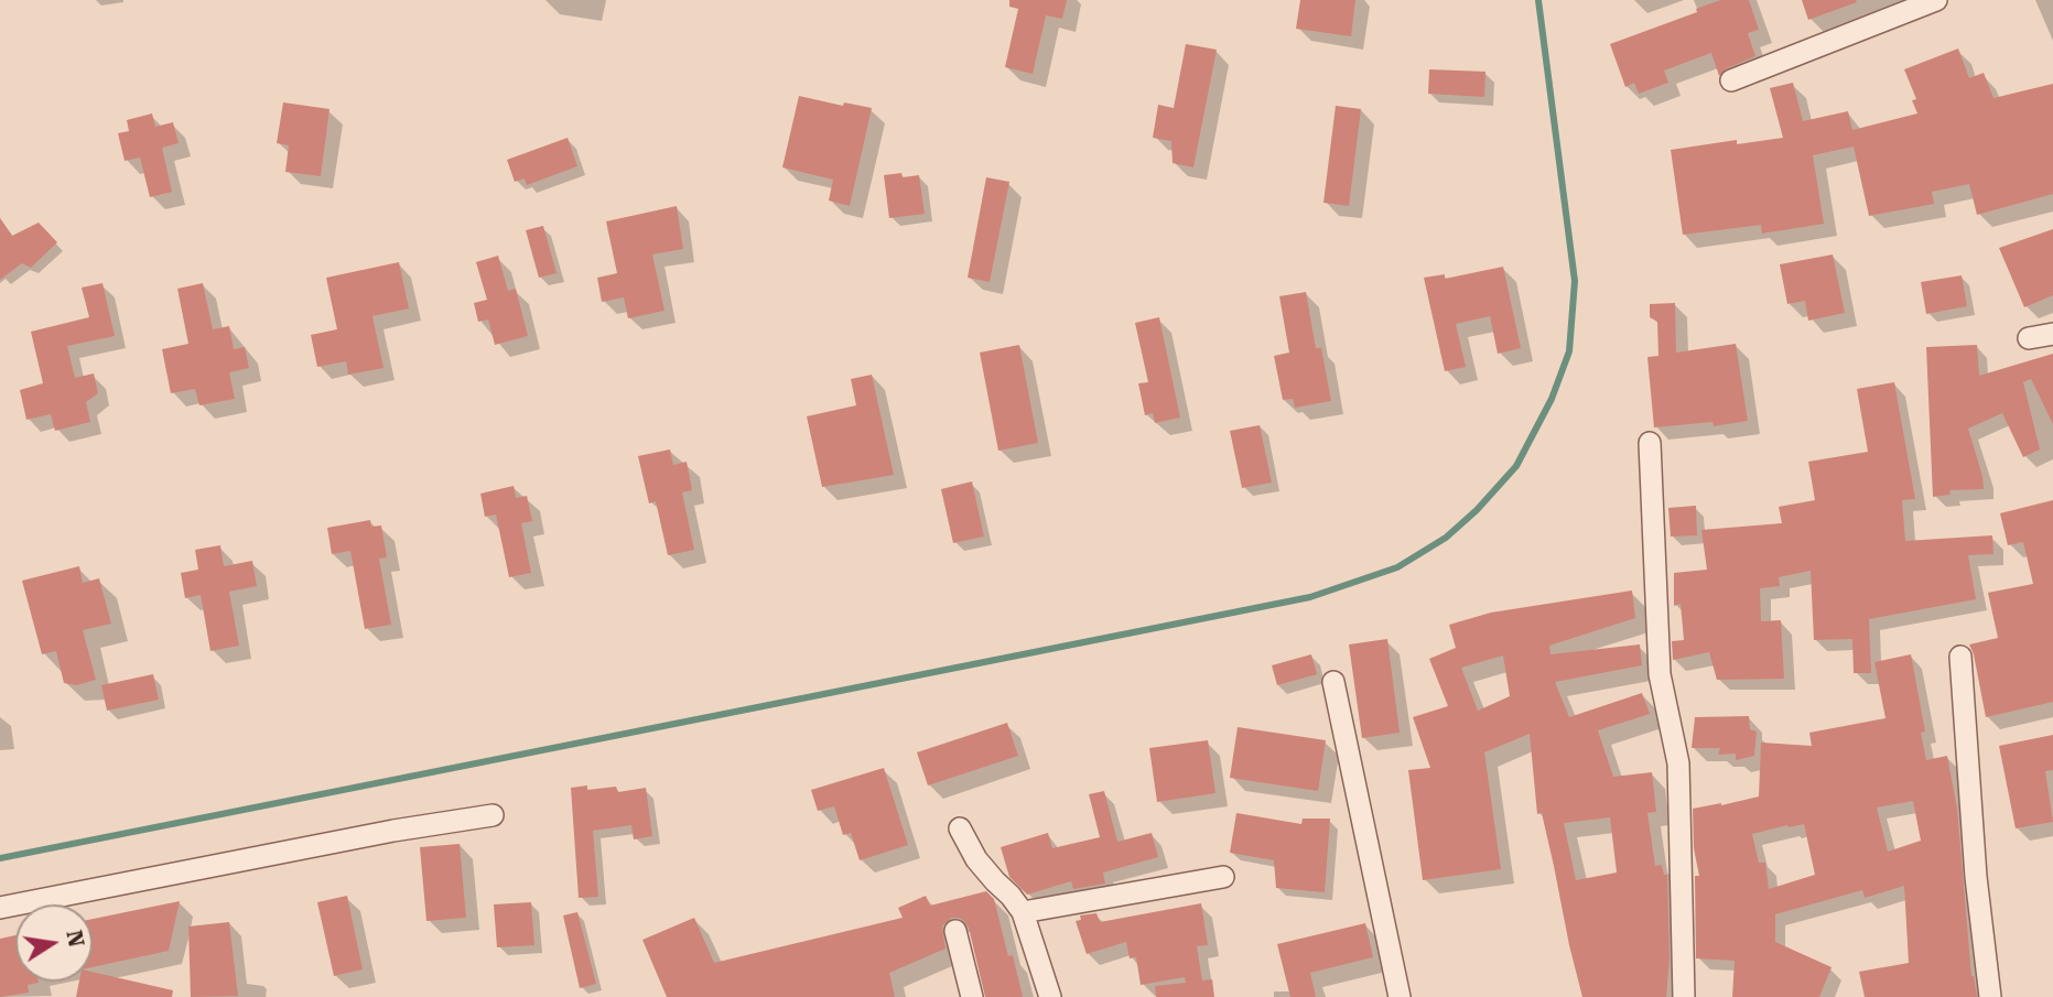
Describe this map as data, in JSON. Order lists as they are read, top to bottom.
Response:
{
  "north": "right"
}
